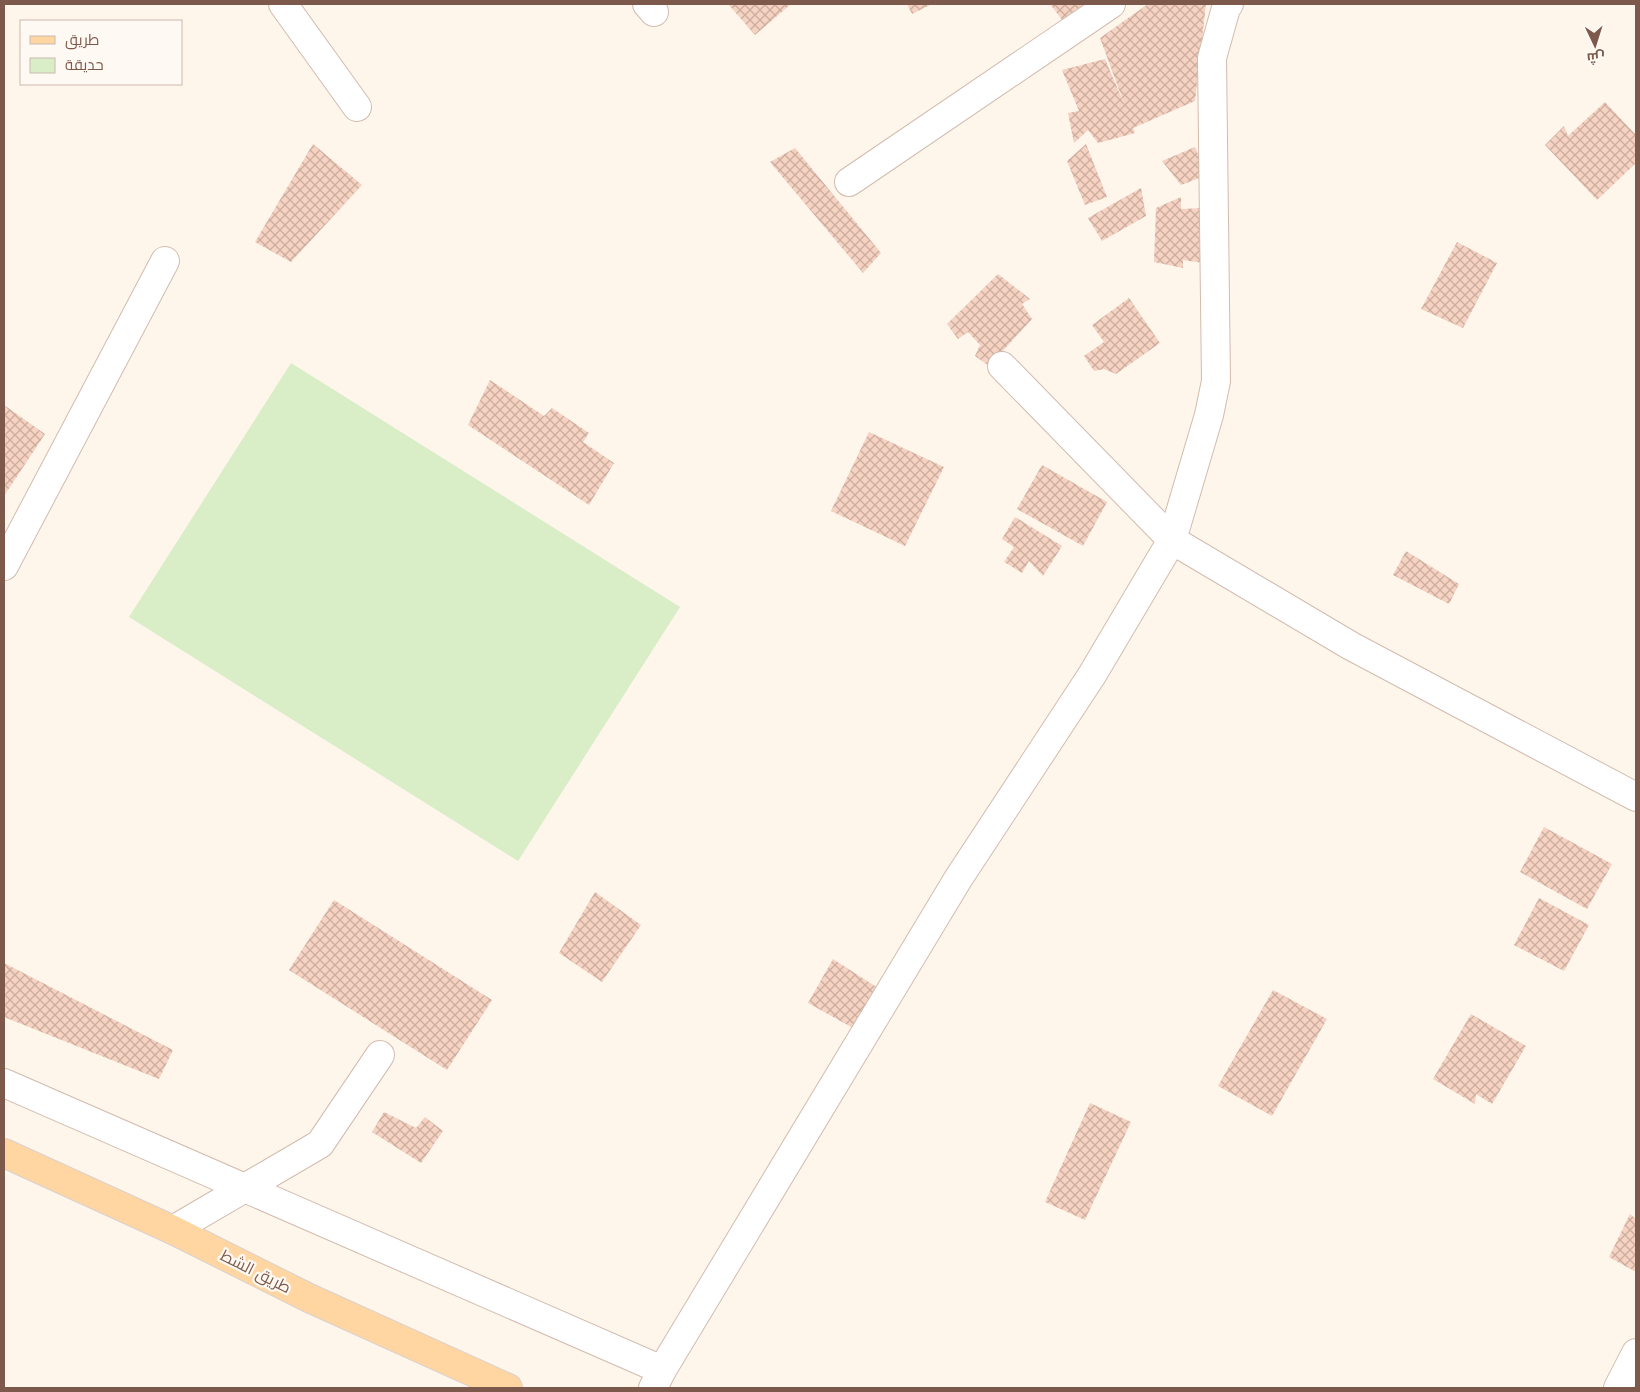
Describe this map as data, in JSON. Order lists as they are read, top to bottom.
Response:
{
  "streets": {
    "main road": ["طريق الشط"]
  },
  "legend": ["طريق", "حديقة"],
  "north": "bottom"
}
